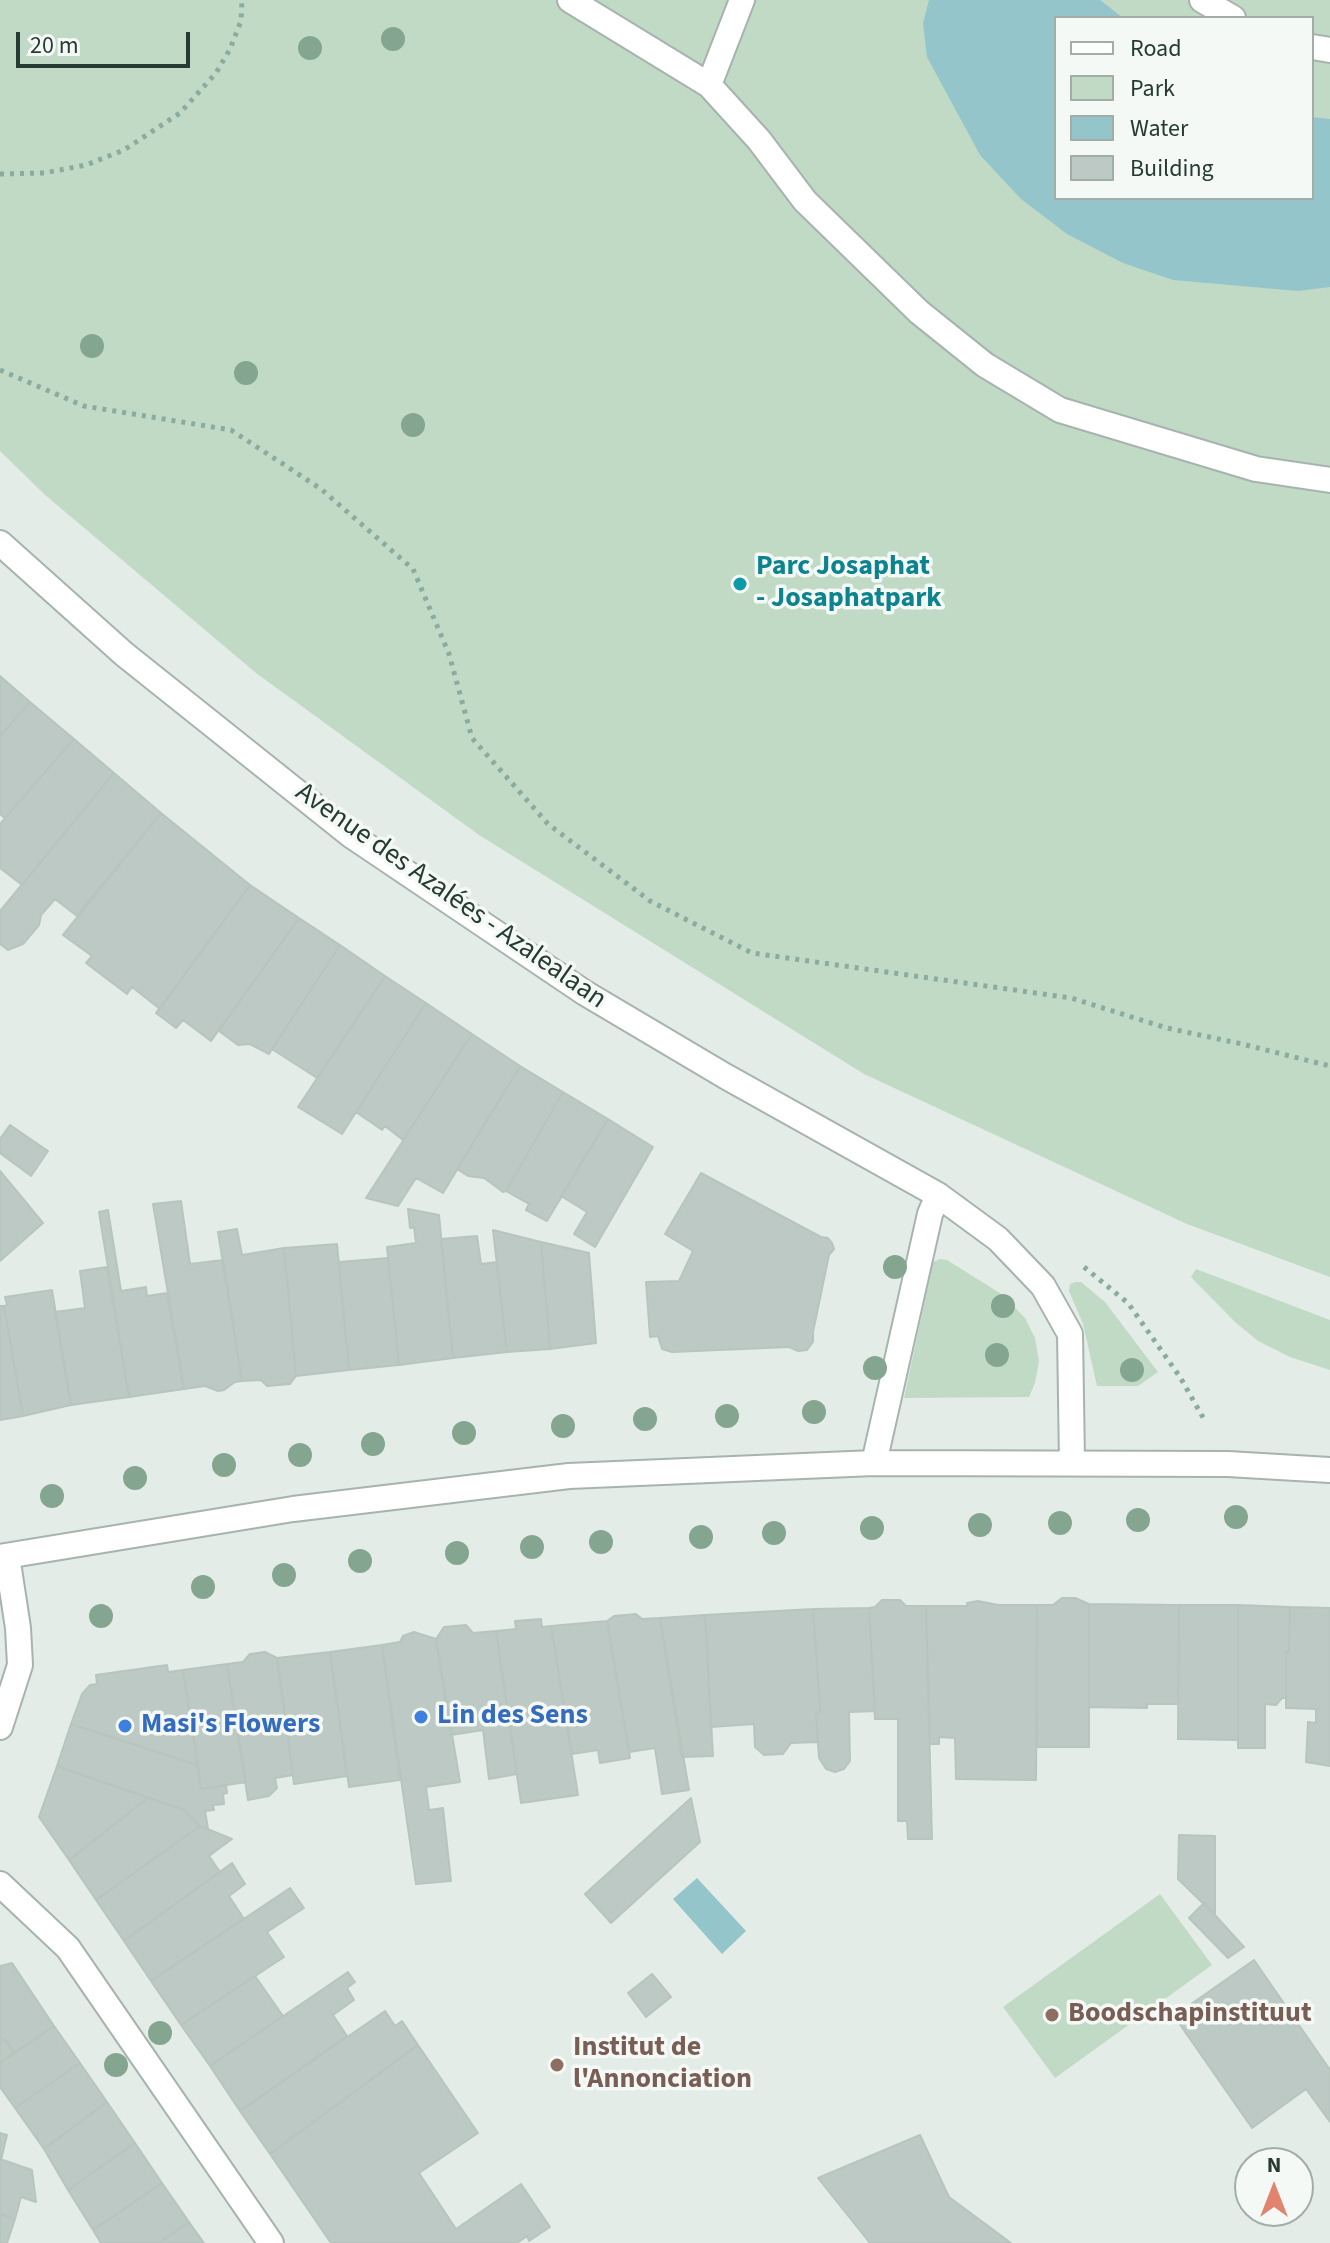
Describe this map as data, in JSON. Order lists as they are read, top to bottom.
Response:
{
  "streets": {
    "street": ["Avenue des Azalées - Azalealaan"]
  },
  "places": [
    "Parc Josaphat - Josaphatpark",
    "Lin des Sens",
    "Masi's Flowers",
    "Boodschapinstituut",
    "Institut de l'Annonciation"
  ],
  "legend": [
    "Road",
    "Park",
    "Water",
    "Building"
  ],
  "scale_bar": "20 m",
  "north": "top"
}
